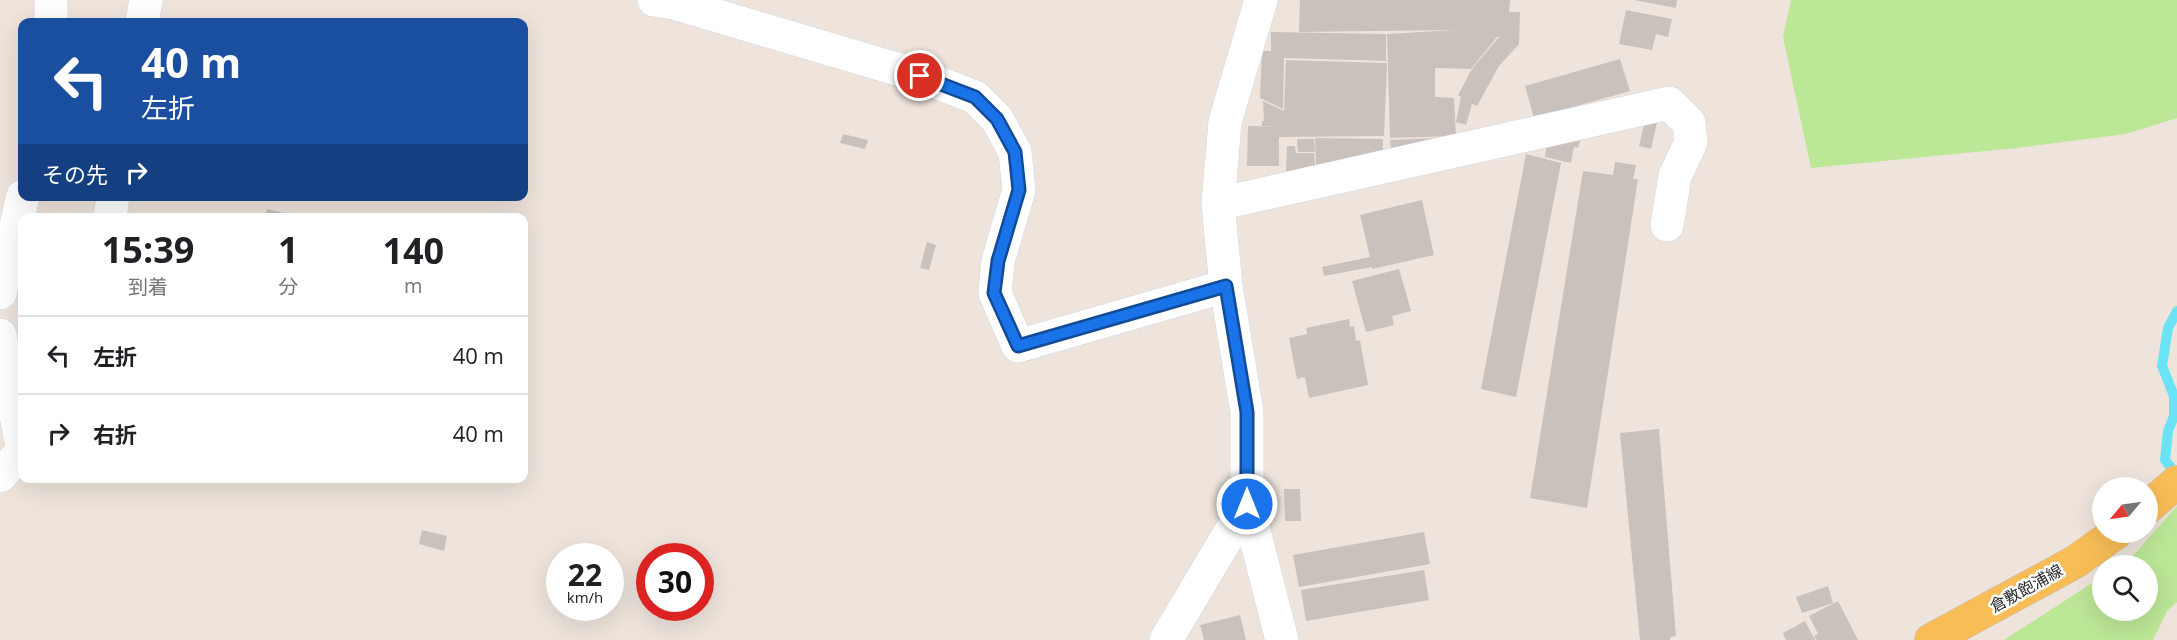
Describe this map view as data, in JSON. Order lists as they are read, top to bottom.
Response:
{
  "streets": {
    "main road": ["倉敷飽浦線"]
  },
  "north": "bottom left",
  "page": {
    "turn": ["40 m", "左折"],
    "then": "その先",
    "eta": [
      "15:39",
      "到着",
      "1",
      "分",
      "140",
      "m"
    ],
    "list": [
      {
        "name": "左折",
        "value": "40 m"
      },
      {
        "name": "右折",
        "value": "40 m"
      }
    ],
    "speed": "22 km/h",
    "limit": "30"
  }
}
